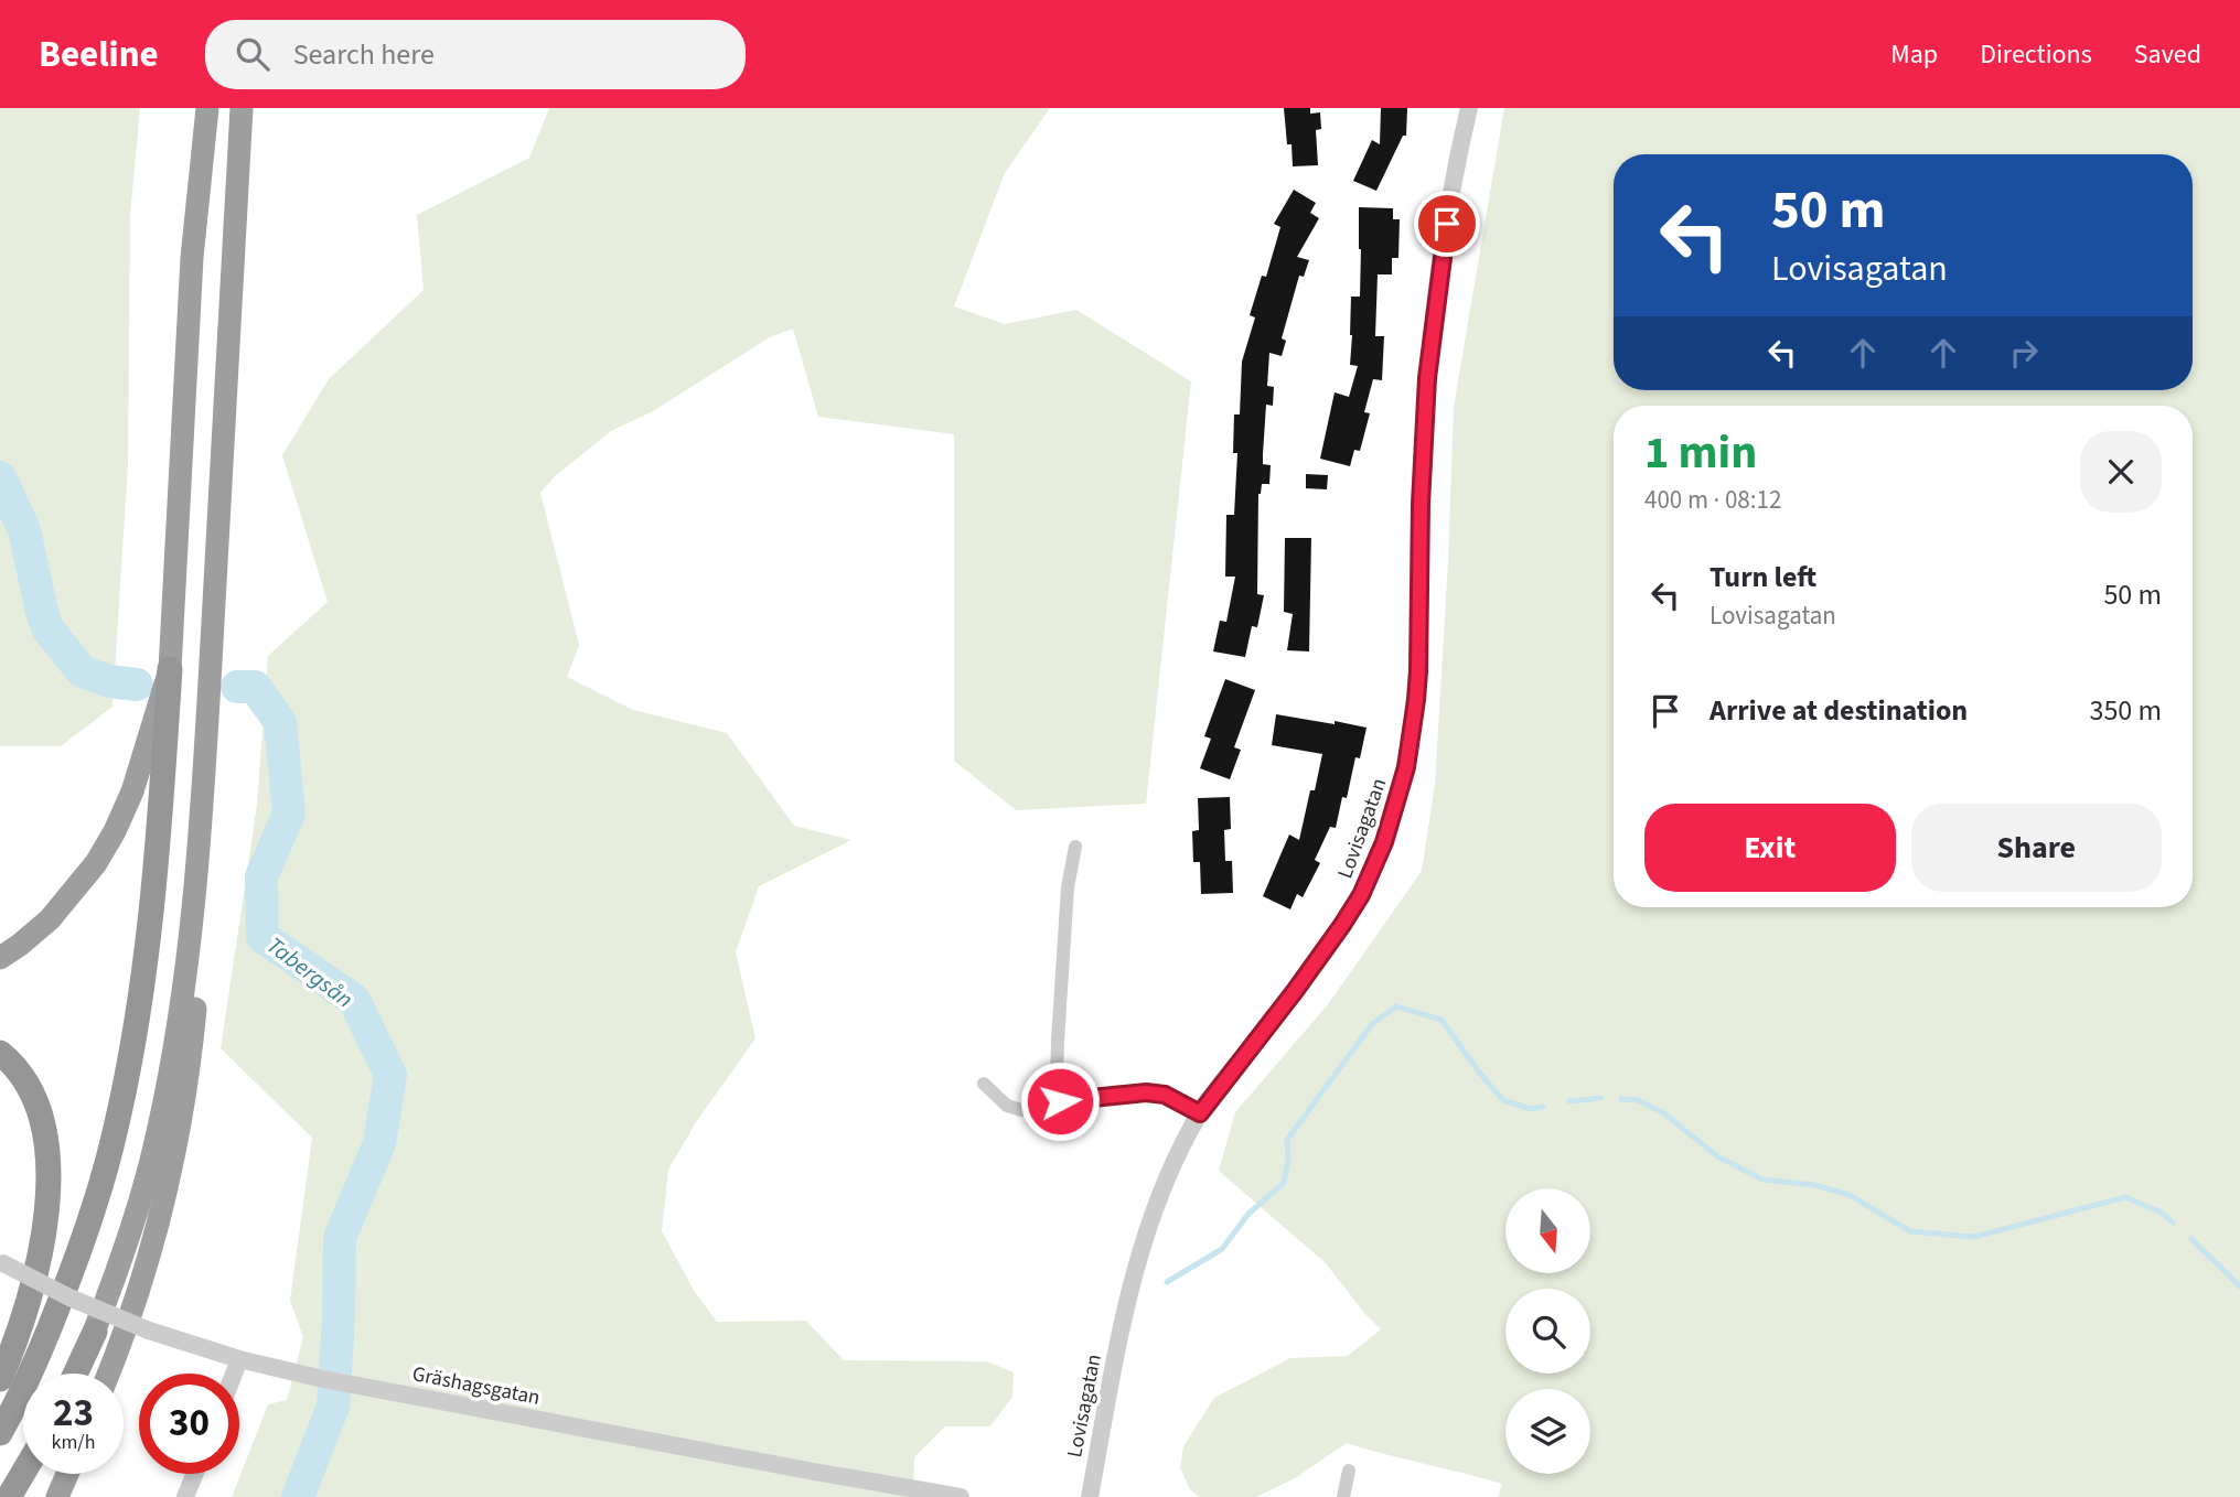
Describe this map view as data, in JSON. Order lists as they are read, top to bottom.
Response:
{
  "streets": {
    "street": ["Lovisagatan", "Gräshagsgatan"]
  },
  "water": ["Tabergsån"],
  "north": "bottom",
  "page": {
    "header": "Beeline",
    "search": "Search here",
    "nav": ["Map", "Directions", "Saved"],
    "turn": ["50 m", "Lovisagatan"],
    "heading": ["1 min", "400 m · 08:12"],
    "list": [
      {
        "name": "Turn left",
        "note": "Lovisagatan",
        "value": "50 m"
      },
      {
        "name": "Arrive at destination",
        "value": "350 m"
      }
    ],
    "buttons": ["Exit", "Share"],
    "speed": "23 km/h",
    "limit": "30"
  }
}
